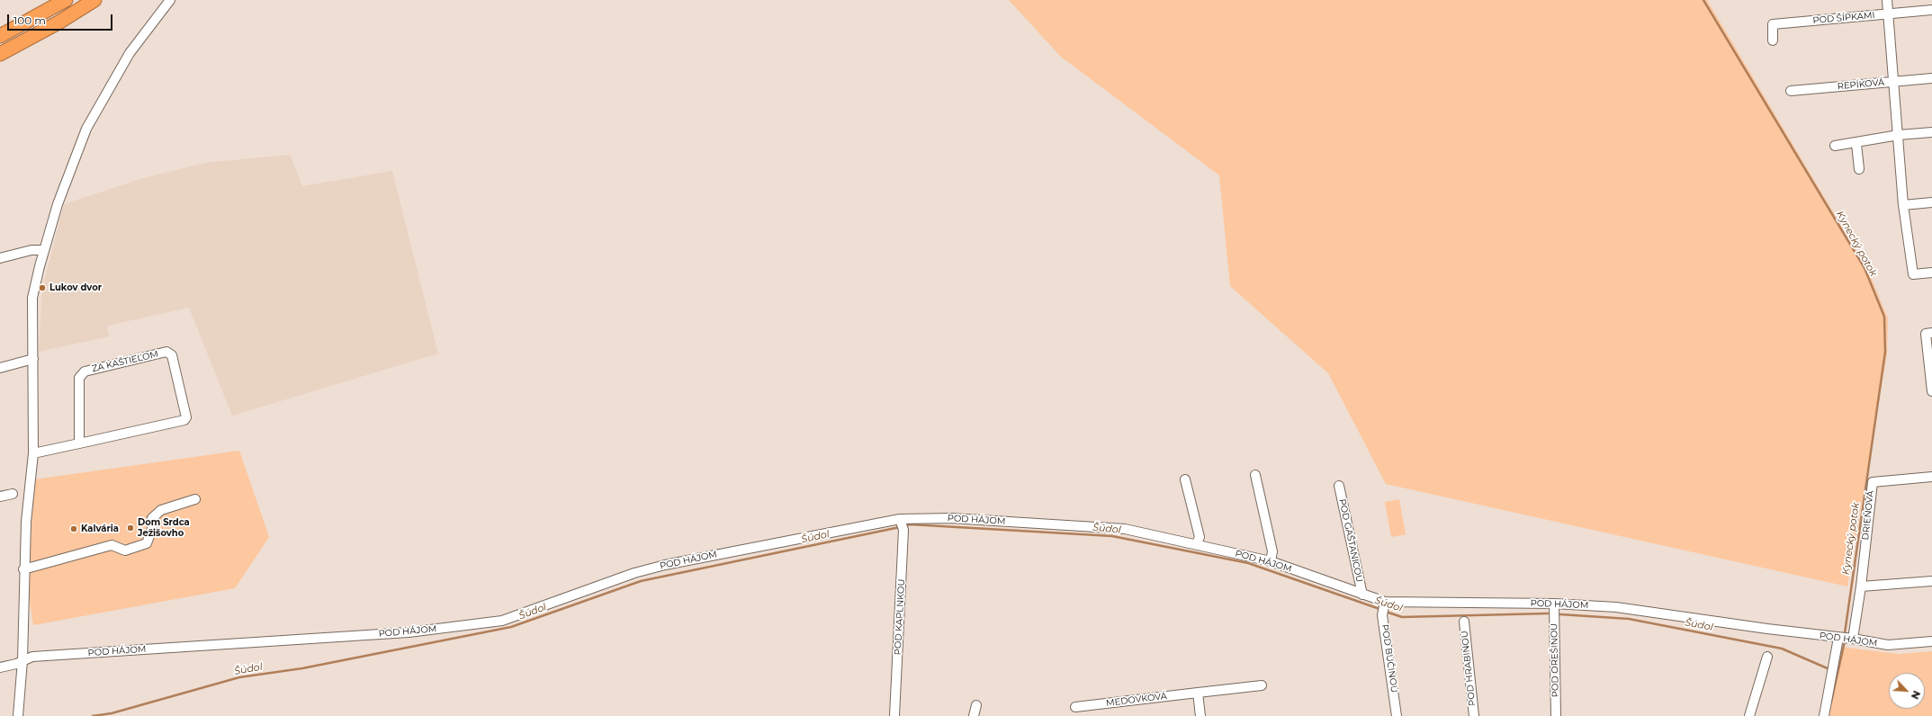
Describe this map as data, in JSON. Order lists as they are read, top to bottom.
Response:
{
  "streets": {
    "street": [
      "POD ŠÍPKAMI",
      "REPÍKOVÁ",
      "ZA KAŠTIEĽOM",
      "DRIEŇOVÁ",
      "POD HÁJOM",
      "POD GAŠTANICOU",
      "POD KAPLNKOU",
      "POD BUČINOU",
      "POD OREŠINOU",
      "POD HRABINOU",
      "MEDOVKOVÁ"
    ]
  },
  "crossings": [
    ["POD HÁJOM", "POD GAŠTANICOU"],
    ["POD HÁJOM", "POD KAPLNKOU"],
    ["POD HÁJOM", "POD BUČINOU"],
    ["POD HÁJOM", "POD OREŠINOU"]
  ],
  "water": ["Kynecký potok", "Šúdol"],
  "places": ["Lukov dvor", "Dom Srdca Ježišovho", "Kalvária"],
  "scale_bar": "100 m",
  "north": "bottom right"
}
